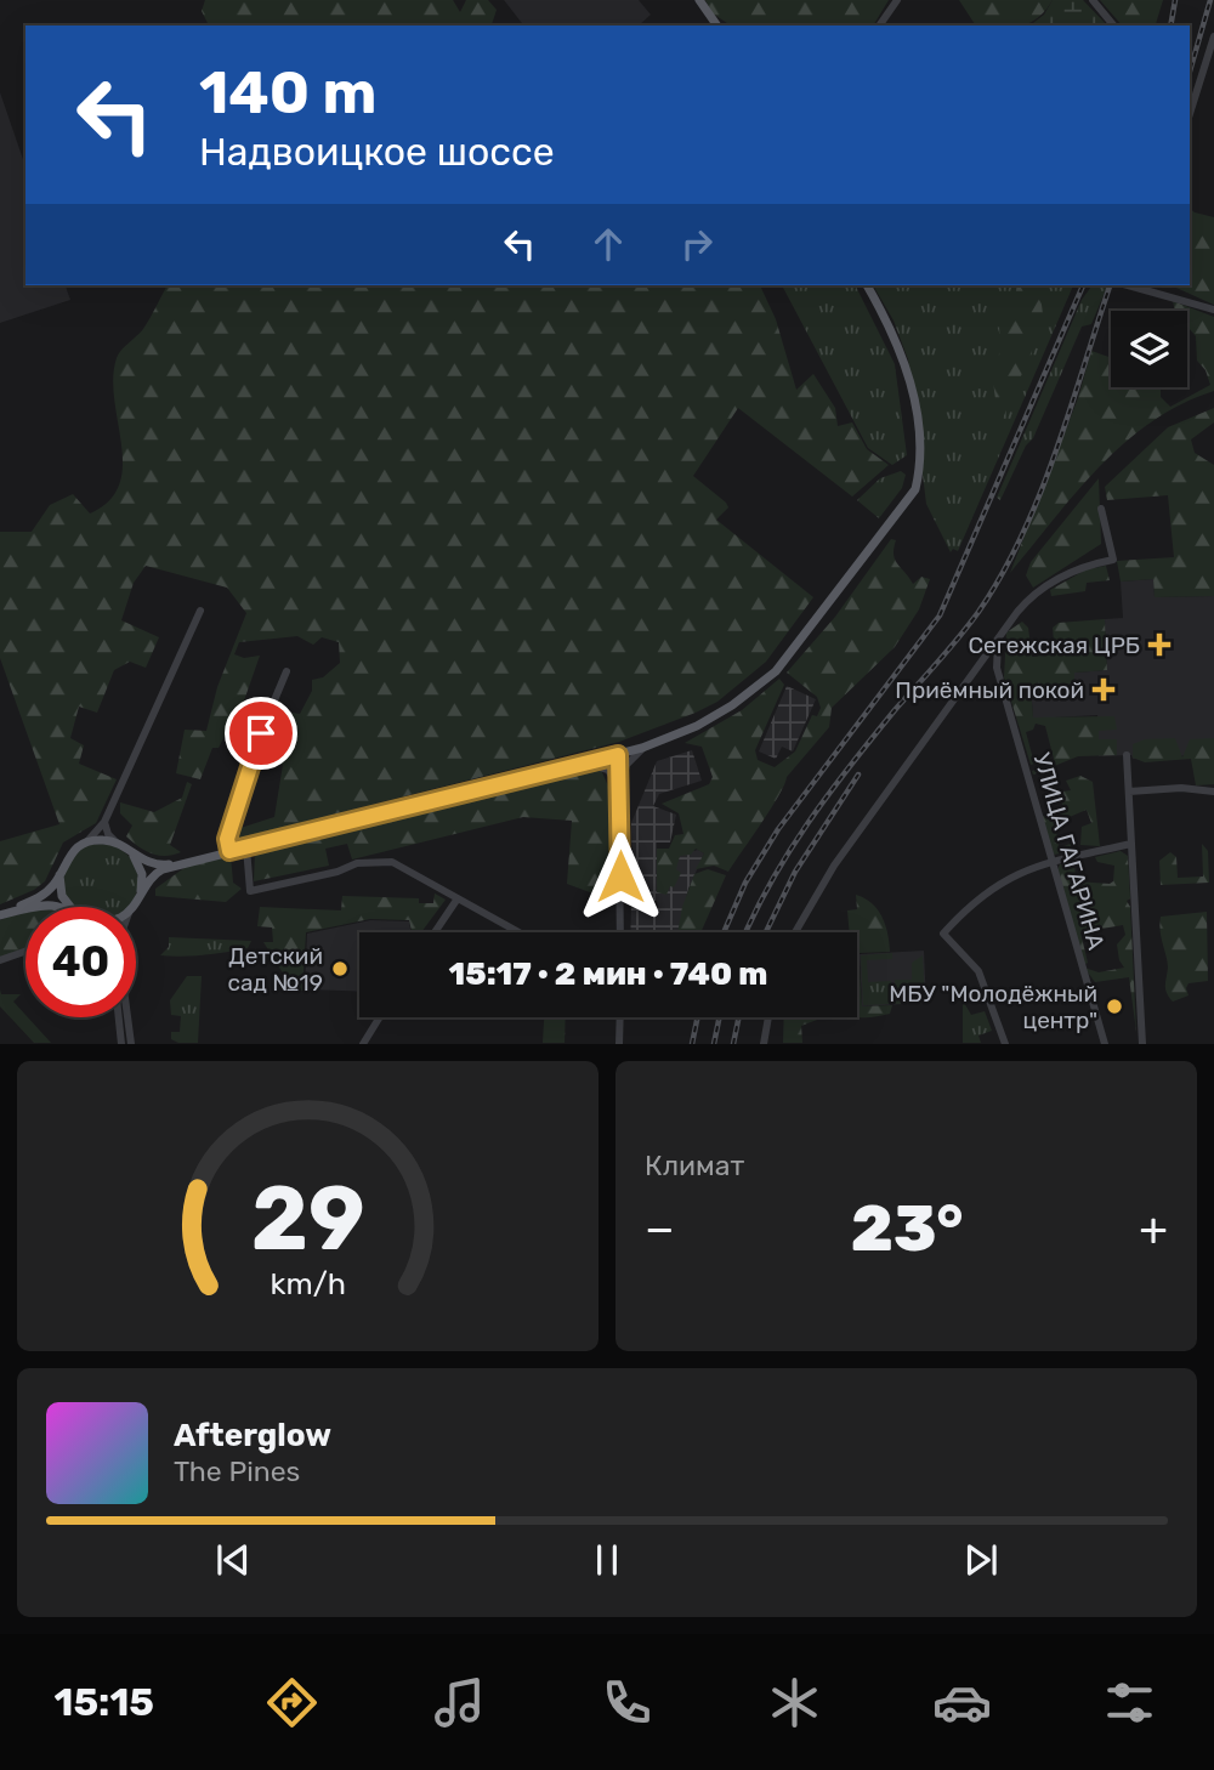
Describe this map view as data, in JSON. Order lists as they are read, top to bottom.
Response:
{
  "streets": {
    "street": ["УЛИЦА ГАГАРИНА"]
  },
  "places": {
    "health": ["Сегежская ЦРБ", "Приёмный покой"],
    "other": ["Детский сад №19", "МБУ \"Молодёжный центр\""]
  },
  "page": {
    "turn": ["140 m", "Надвоицкое шоссе"],
    "limit": "40",
    "trip": "15:17 · 2 мин · 740 m",
    "tile": "Климат",
    "heat": ["−", "23°", "+"],
    "song": ["Afterglow", "The Pines"],
    "tabs": "15:15",
    "gauge": ["29", "km/h"]
  }
}
